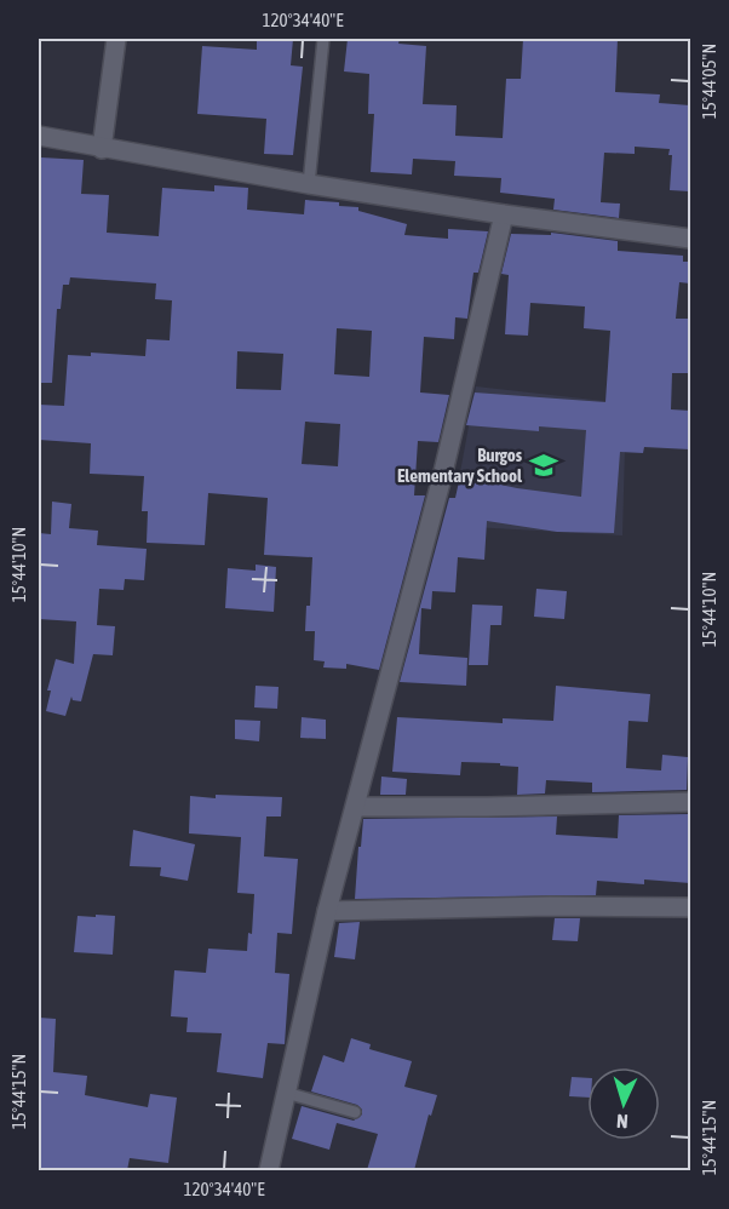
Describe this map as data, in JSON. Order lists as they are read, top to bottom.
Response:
{
  "places": {
    "school or university": ["Burgos Elementary School"]
  },
  "north": "bottom",
  "coordinates": [
    "120°34'40\"E",
    "15°44'05\"N",
    "15°44'10\"N",
    "15°44'15\"N"
  ]
}
